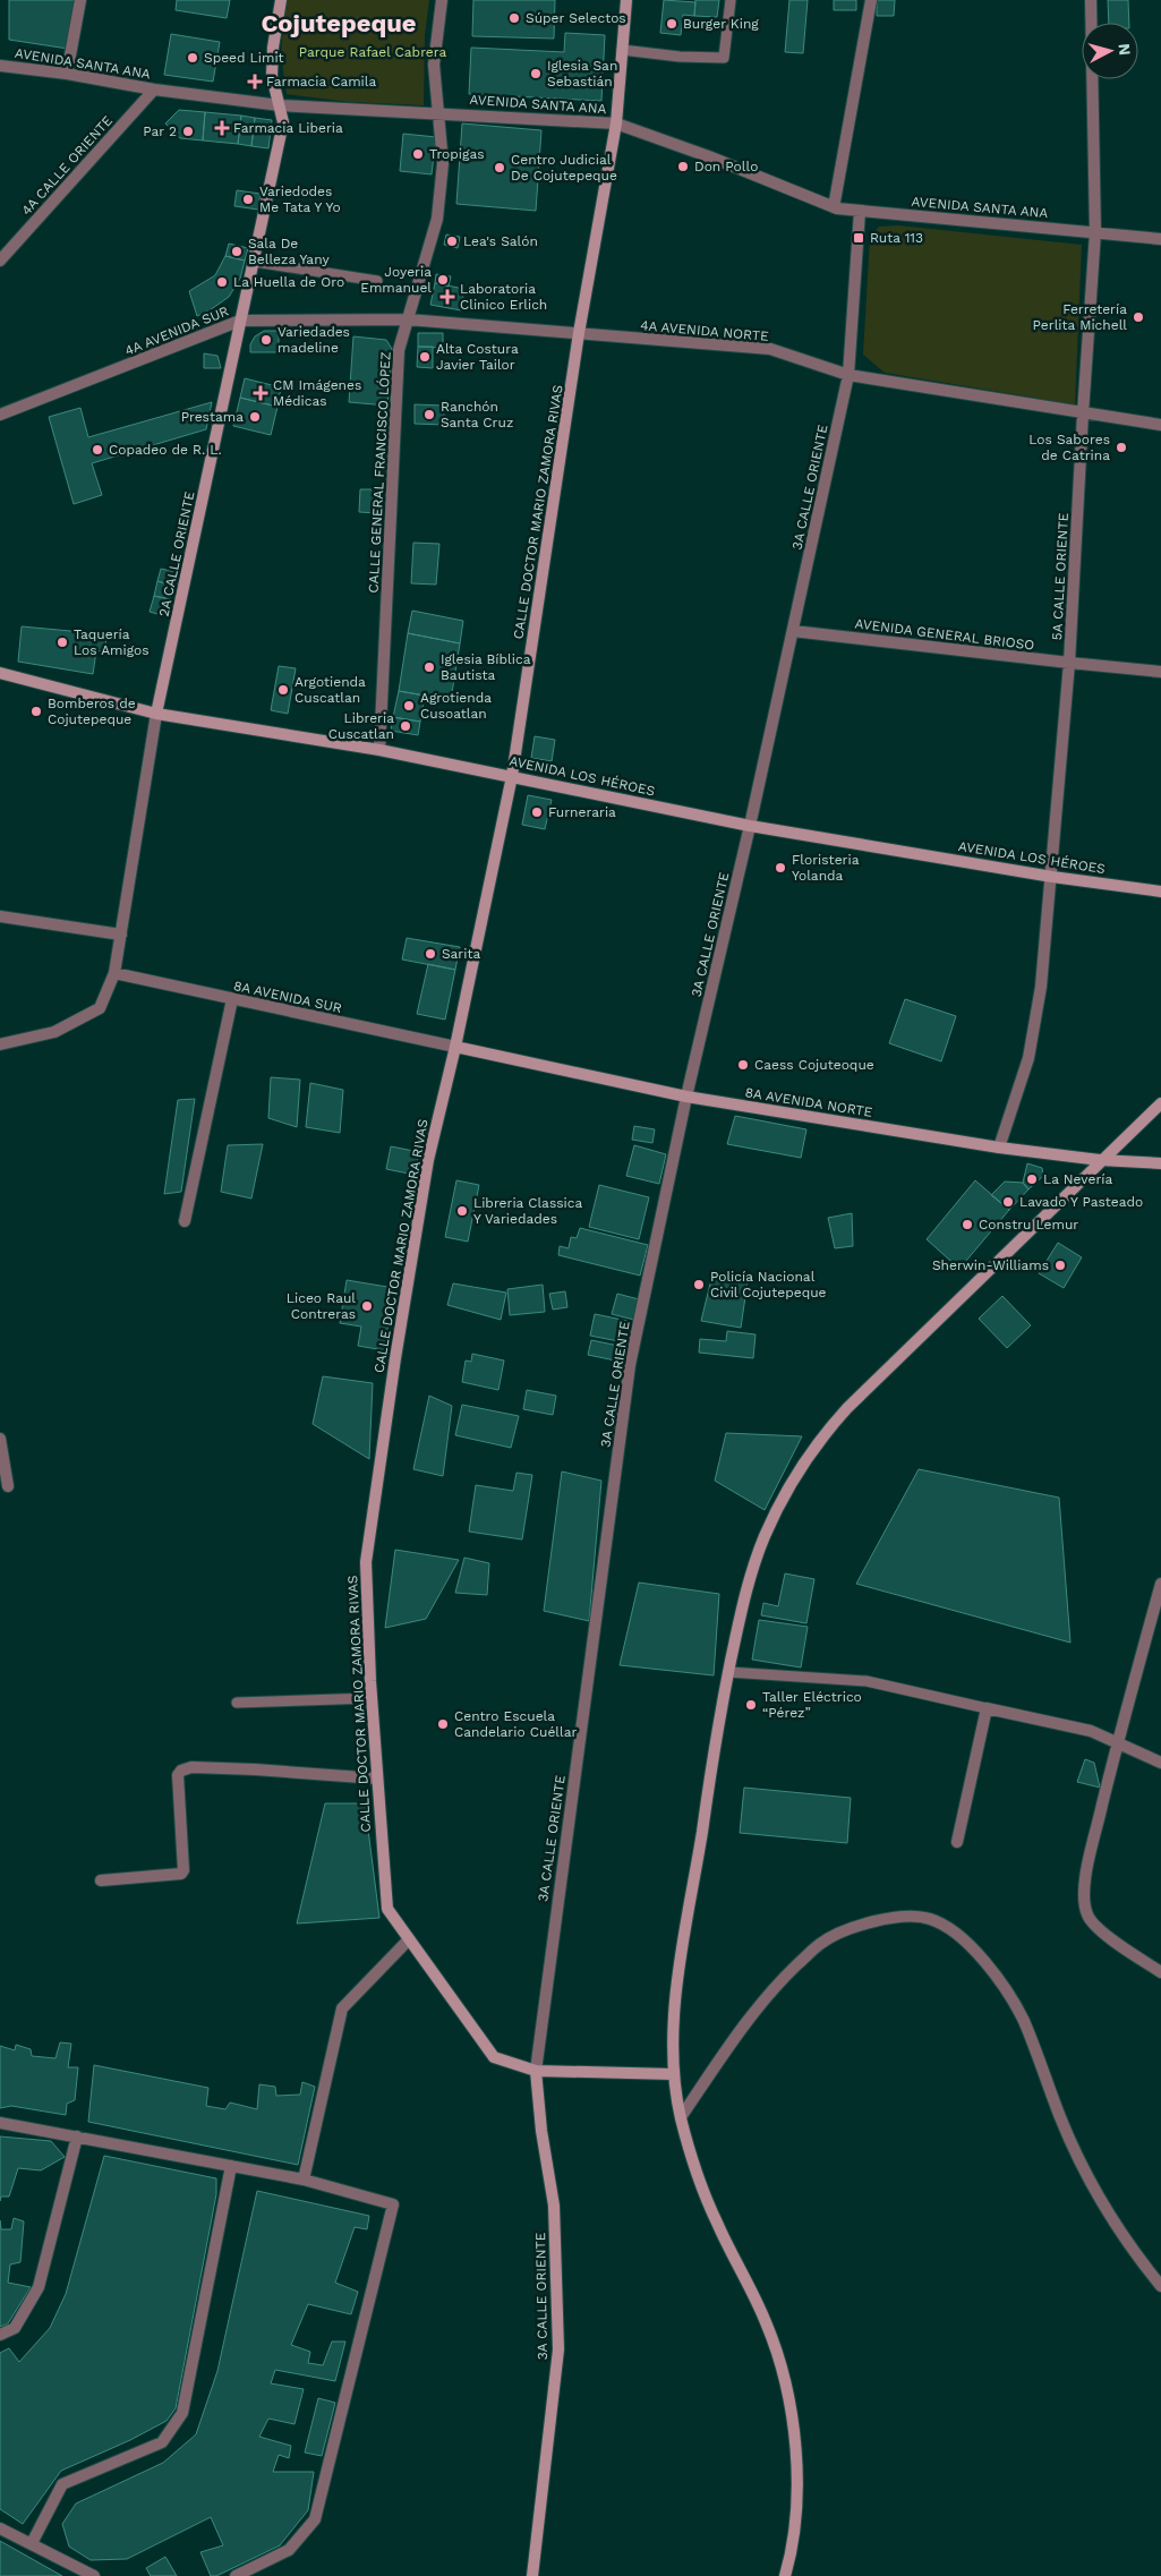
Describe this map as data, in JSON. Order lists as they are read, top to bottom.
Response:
{
  "streets": {
    "street": [
      "AVENIDA SANTA ANA",
      "4A CALLE ORIENTE",
      "4A AVENIDA SUR",
      "4A AVENIDA NORTE",
      "CALLE GENERAL FRANCISCO LÓPEZ",
      "3A CALLE ORIENTE",
      "CALLE DOCTOR MARIO ZAMORA RIVAS",
      "2A CALLE ORIENTE",
      "5A CALLE ORIENTE",
      "AVENIDA GENERAL BRIOSO",
      "AVENIDA LOS HÉROES",
      "8A AVENIDA SUR",
      "8A AVENIDA NORTE"
    ]
  },
  "crossings": [
    ["AVENIDA SANTA ANA", "4A CALLE ORIENTE"],
    ["AVENIDA SANTA ANA", "CALLE GENERAL FRANCISCO LÓPEZ"],
    ["AVENIDA SANTA ANA", "3A CALLE ORIENTE"],
    ["AVENIDA SANTA ANA", "CALLE DOCTOR MARIO ZAMORA RIVAS"],
    ["AVENIDA SANTA ANA", "2A CALLE ORIENTE"],
    ["AVENIDA SANTA ANA", "5A CALLE ORIENTE"],
    ["4A AVENIDA SUR", "4A AVENIDA NORTE"],
    ["4A AVENIDA SUR", "CALLE GENERAL FRANCISCO LÓPEZ"],
    ["4A AVENIDA SUR", "2A CALLE ORIENTE"],
    ["4A AVENIDA NORTE", "CALLE GENERAL FRANCISCO LÓPEZ"],
    ["4A AVENIDA NORTE", "3A CALLE ORIENTE"],
    ["4A AVENIDA NORTE", "CALLE DOCTOR MARIO ZAMORA RIVAS"],
    ["4A AVENIDA NORTE", "5A CALLE ORIENTE"],
    ["CALLE GENERAL FRANCISCO LÓPEZ", "AVENIDA LOS HÉROES"],
    ["3A CALLE ORIENTE", "CALLE DOCTOR MARIO ZAMORA RIVAS"],
    ["3A CALLE ORIENTE", "AVENIDA GENERAL BRIOSO"],
    ["3A CALLE ORIENTE", "AVENIDA LOS HÉROES"],
    ["3A CALLE ORIENTE", "8A AVENIDA NORTE"],
    ["CALLE DOCTOR MARIO ZAMORA RIVAS", "AVENIDA LOS HÉROES"],
    ["CALLE DOCTOR MARIO ZAMORA RIVAS", "8A AVENIDA SUR"],
    ["CALLE DOCTOR MARIO ZAMORA RIVAS", "8A AVENIDA NORTE"],
    ["2A CALLE ORIENTE", "AVENIDA LOS HÉROES"],
    ["2A CALLE ORIENTE", "8A AVENIDA SUR"],
    ["5A CALLE ORIENTE", "AVENIDA GENERAL BRIOSO"],
    ["5A CALLE ORIENTE", "AVENIDA LOS HÉROES"],
    ["5A CALLE ORIENTE", "8A AVENIDA NORTE"],
    ["8A AVENIDA SUR", "8A AVENIDA NORTE"]
  ],
  "districts": ["Cojutepeque"],
  "parks": ["Parque Rafael Cabrera"],
  "places": {
    "other": [
      "Súper Selectos",
      "Burger King",
      "Speed Limit",
      "Iglesia San Sebastián",
      "Par 2",
      "Tropigas",
      "Don Pollo",
      "Centro Judicial De Cojutepeque",
      "Variedodes Me Tata Y Yo",
      "Lea's Salón",
      "Sala De Belleza Yany",
      "Joyeria Emmanuel",
      "La Huella de Oro",
      "Ferretería Perlita Michell",
      "Variedades madeline",
      "Alta Costura Javier Tailor",
      "Ranchón Santa Cruz",
      "Prestama",
      "Los Sabores de Catrina",
      "Copadeo de R. L.",
      "Taquería Los Amigos",
      "Iglesia Bíblica Bautista",
      "Argotienda Cuscatlan",
      "Agrotienda Cusoatlan",
      "Bomberos de Cojutepeque",
      "Libreria Cuscatlan",
      "Furneraria",
      "Floristeria Yolanda",
      "Sarita",
      "Caess Cojuteoque",
      "La Nevería",
      "Lavado Y Pasteado",
      "Libreria Classica Y Variedades",
      "Constru Lemur",
      "Sherwin-Williams",
      "Policía Nacional Civil Cojutepeque",
      "Liceo Raul Contreras",
      "Taller Eléctrico “Pérez”",
      "Centro Escuela Candelario Cuéllar"
    ],
    "health": [
      "Farmacia Camila",
      "Farmacia Liberia",
      "Laboratoria Clinico Erlich",
      "CM Imágenes Médicas"
    ],
    "transit": ["Ruta 113"]
  },
  "north": "right"
}
